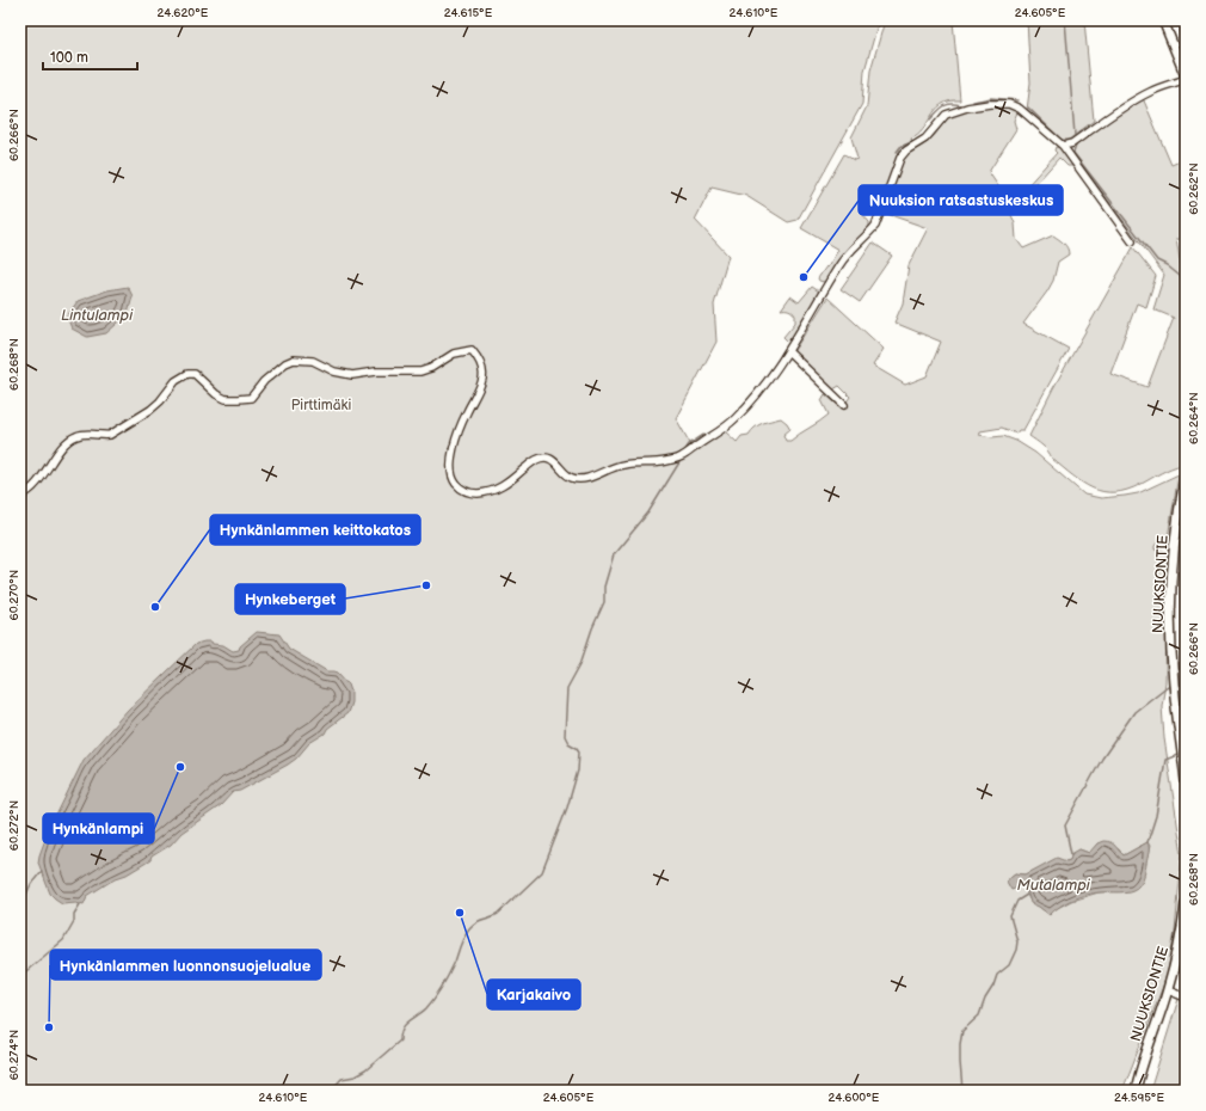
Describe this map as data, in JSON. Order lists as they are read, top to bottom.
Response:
{
  "streets": {
    "street": ["NUUKSIONTIE"]
  },
  "water": ["Lintulampi", "Mutalampi"],
  "parks": ["Pirttimäki"],
  "places": [
    "Nuuksion ratsastuskeskus",
    "Hynkeberget",
    "Hynkänlammen keittokatos",
    "Hynkänlampi",
    "Karjakaivo",
    "Hynkänlammen luonnonsuojelualue"
  ],
  "scale_bar": "100 m",
  "coordinates": [
    "24.620°E",
    "24.615°E",
    "24.610°E",
    "24.605°E",
    "60.266°N",
    "60.262°N",
    "60.268°N",
    "60.264°N",
    "60.270°N",
    "60.272°N",
    "60.274°N",
    "24.600°E",
    "24.595°E"
  ]
}
